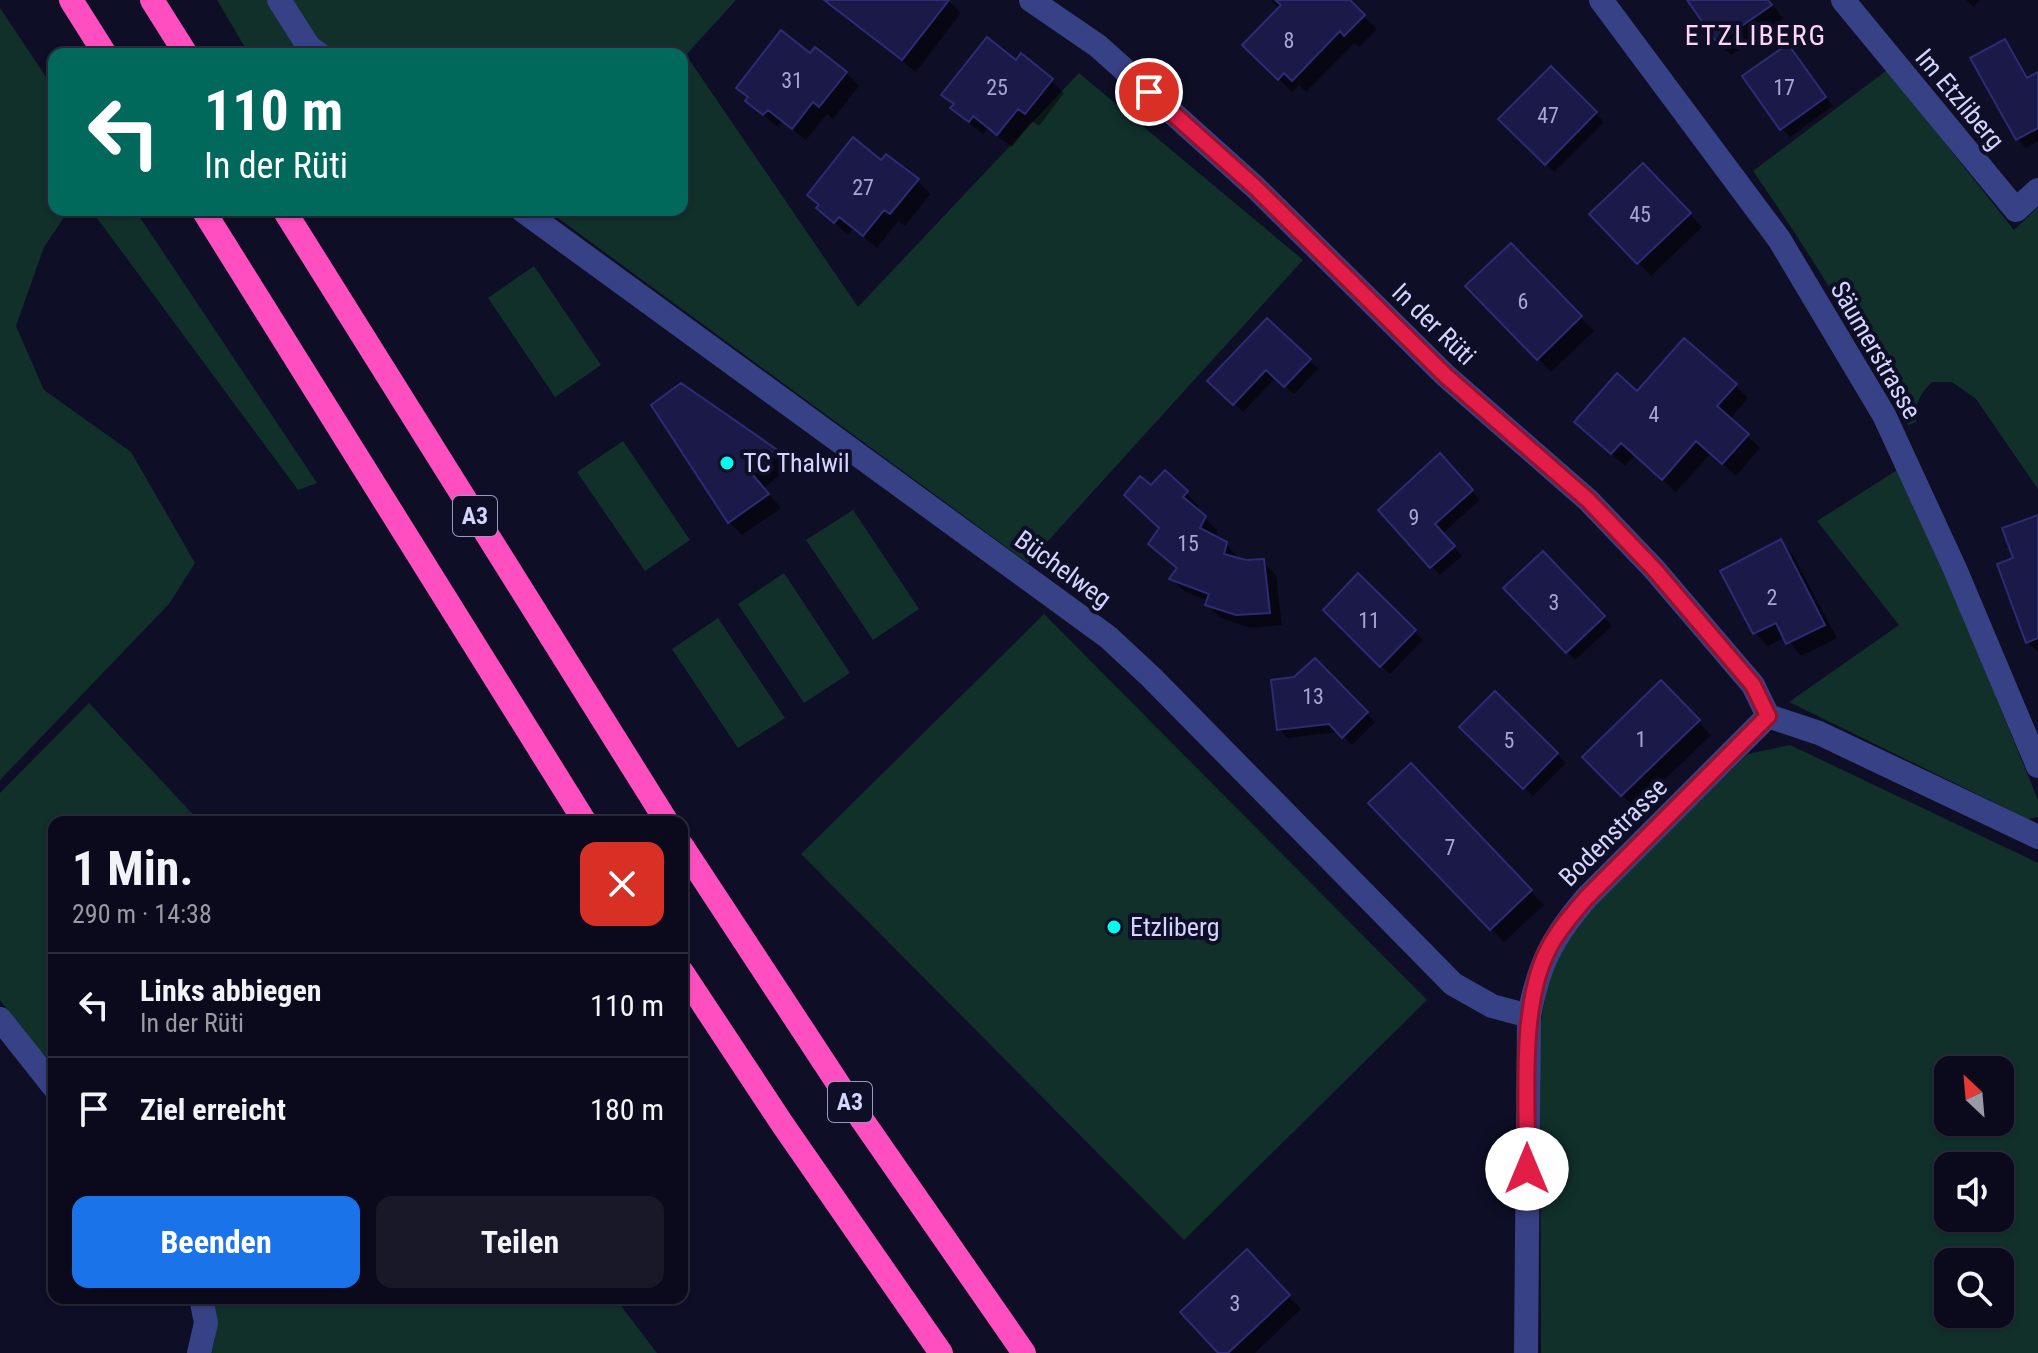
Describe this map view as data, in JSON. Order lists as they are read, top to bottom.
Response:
{
  "streets": {
    "highway": ["A3"],
    "street": [
      "Im Etzliberg",
      "In der Rüti",
      "Säumerstrasse",
      "Büchelweg",
      "Bodenstrasse"
    ]
  },
  "crossings": [
    ["In der Rüti", "Bodenstrasse"],
    ["Büchelweg", "Bodenstrasse"]
  ],
  "districts": ["ETZLIBERG"],
  "places": ["TC Thalwil", "Etzliberg"],
  "house_numbers": [
    "8",
    "31",
    "25",
    "17",
    "47",
    "27",
    "45",
    "6",
    "4",
    "9",
    "15",
    "2",
    "3",
    "11",
    "13",
    "1",
    "5",
    "7",
    "3"
  ],
  "north": "top left",
  "page": {
    "turn": ["110 m", "In der Rüti"],
    "heading": ["1 Min.", "290 m · 14:38"],
    "list": [
      {
        "name": "Links abbiegen",
        "note": "In der Rüti",
        "value": "110 m"
      },
      {
        "name": "Ziel erreicht",
        "value": "180 m"
      }
    ],
    "buttons": ["Beenden", "Teilen"]
  }
}
